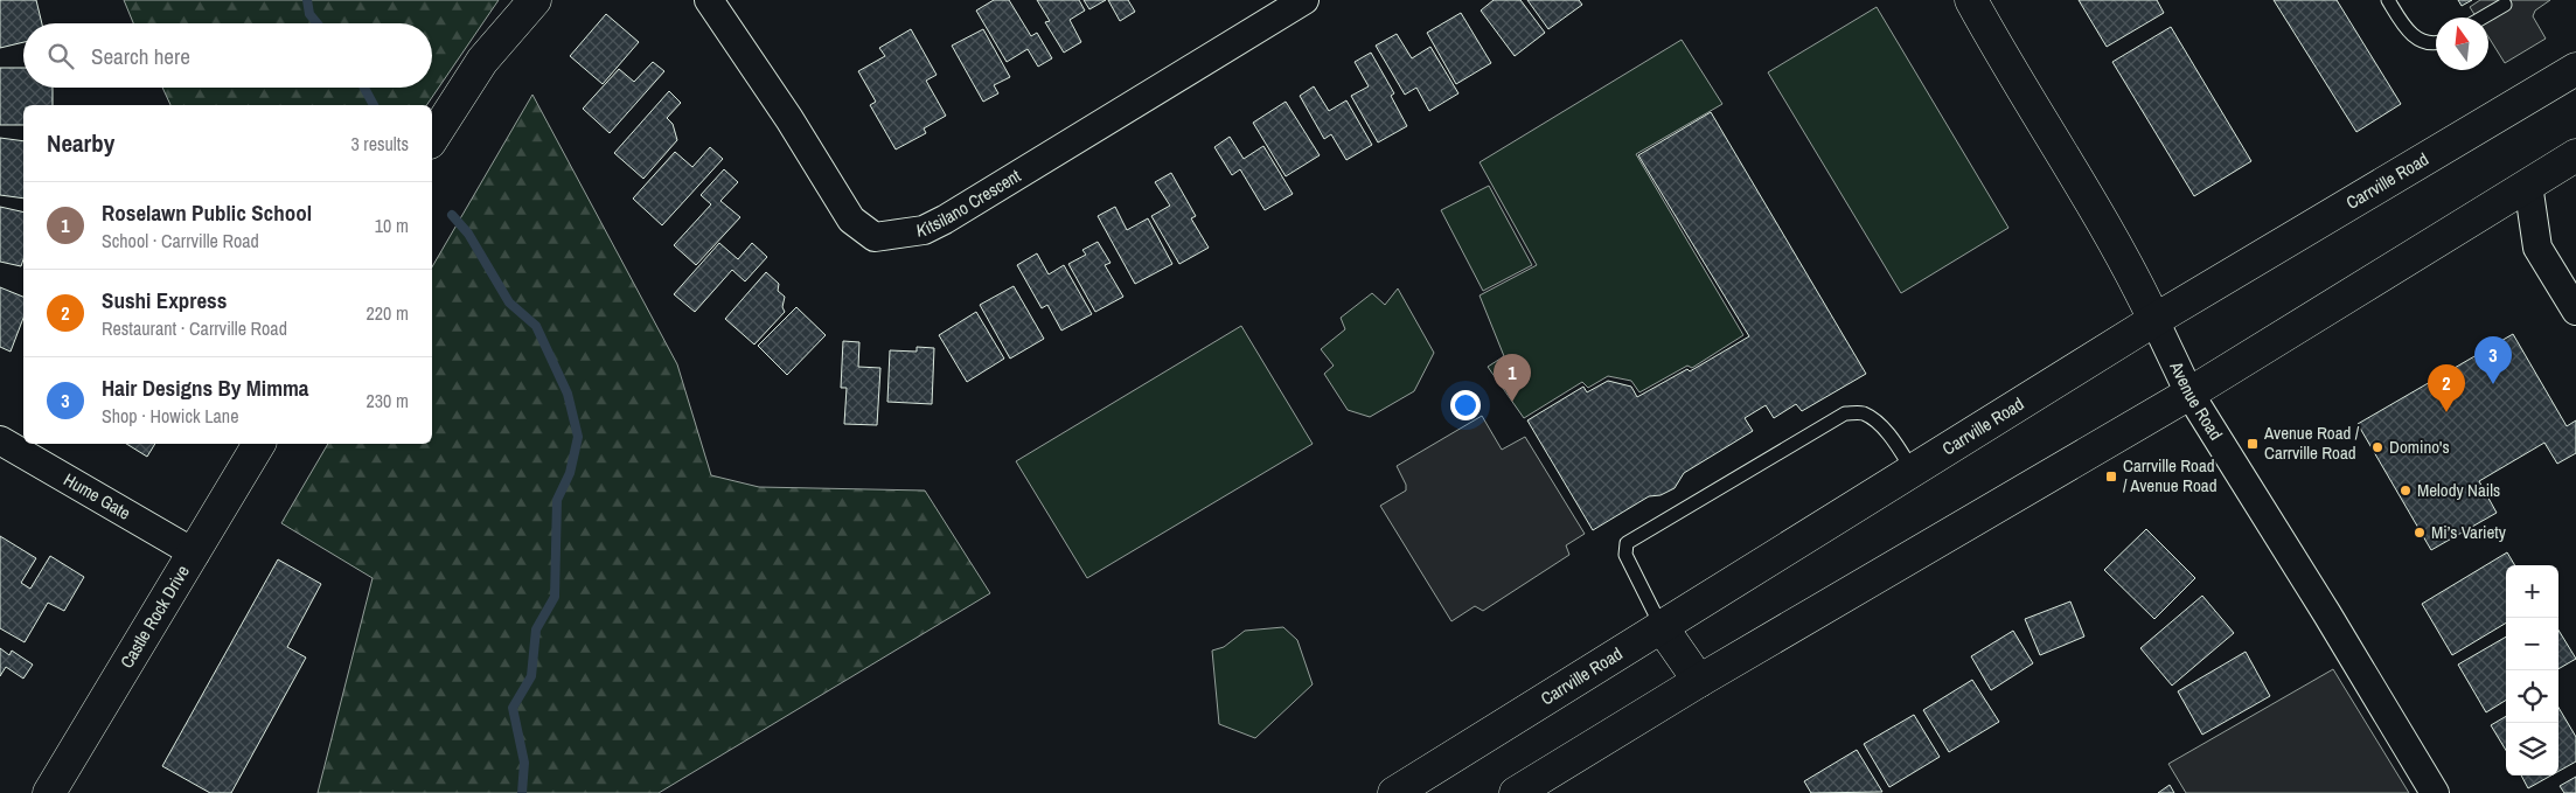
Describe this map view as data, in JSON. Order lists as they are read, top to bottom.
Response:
{
  "streets": {
    "main road": ["Carrville Road", "Avenue Road", "Castle Rock Drive"],
    "street": ["Kitsilano Crescent", "Hume Gate"]
  },
  "crossings": [
    ["Carrville Road", "Avenue Road"],
    ["Hume Gate", "Castle Rock Drive"]
  ],
  "places": {
    "transit": ["Avenue Road / Carrville Road", "Carrville Road / Avenue Road"],
    "other": ["Domino's", "Melody Nails", "Mi’s Variety"]
  },
  "north": "top",
  "page": {
    "search": "Search here",
    "heading": ["Nearby", "3 results"],
    "list": [
      {
        "mark": "1",
        "name": "Roselawn Public School",
        "note": "School · Carrville Road",
        "value": "10 m"
      },
      {
        "mark": "2",
        "name": "Sushi Express",
        "note": "Restaurant · Carrville Road",
        "value": "220 m"
      },
      {
        "mark": "3",
        "name": "Hair Designs By Mimma",
        "note": "Shop · Howick Lane",
        "value": "230 m"
      }
    ],
    "pins": ["3", "1", "2"],
    "map_buttons": ["+", "−"]
  }
}
